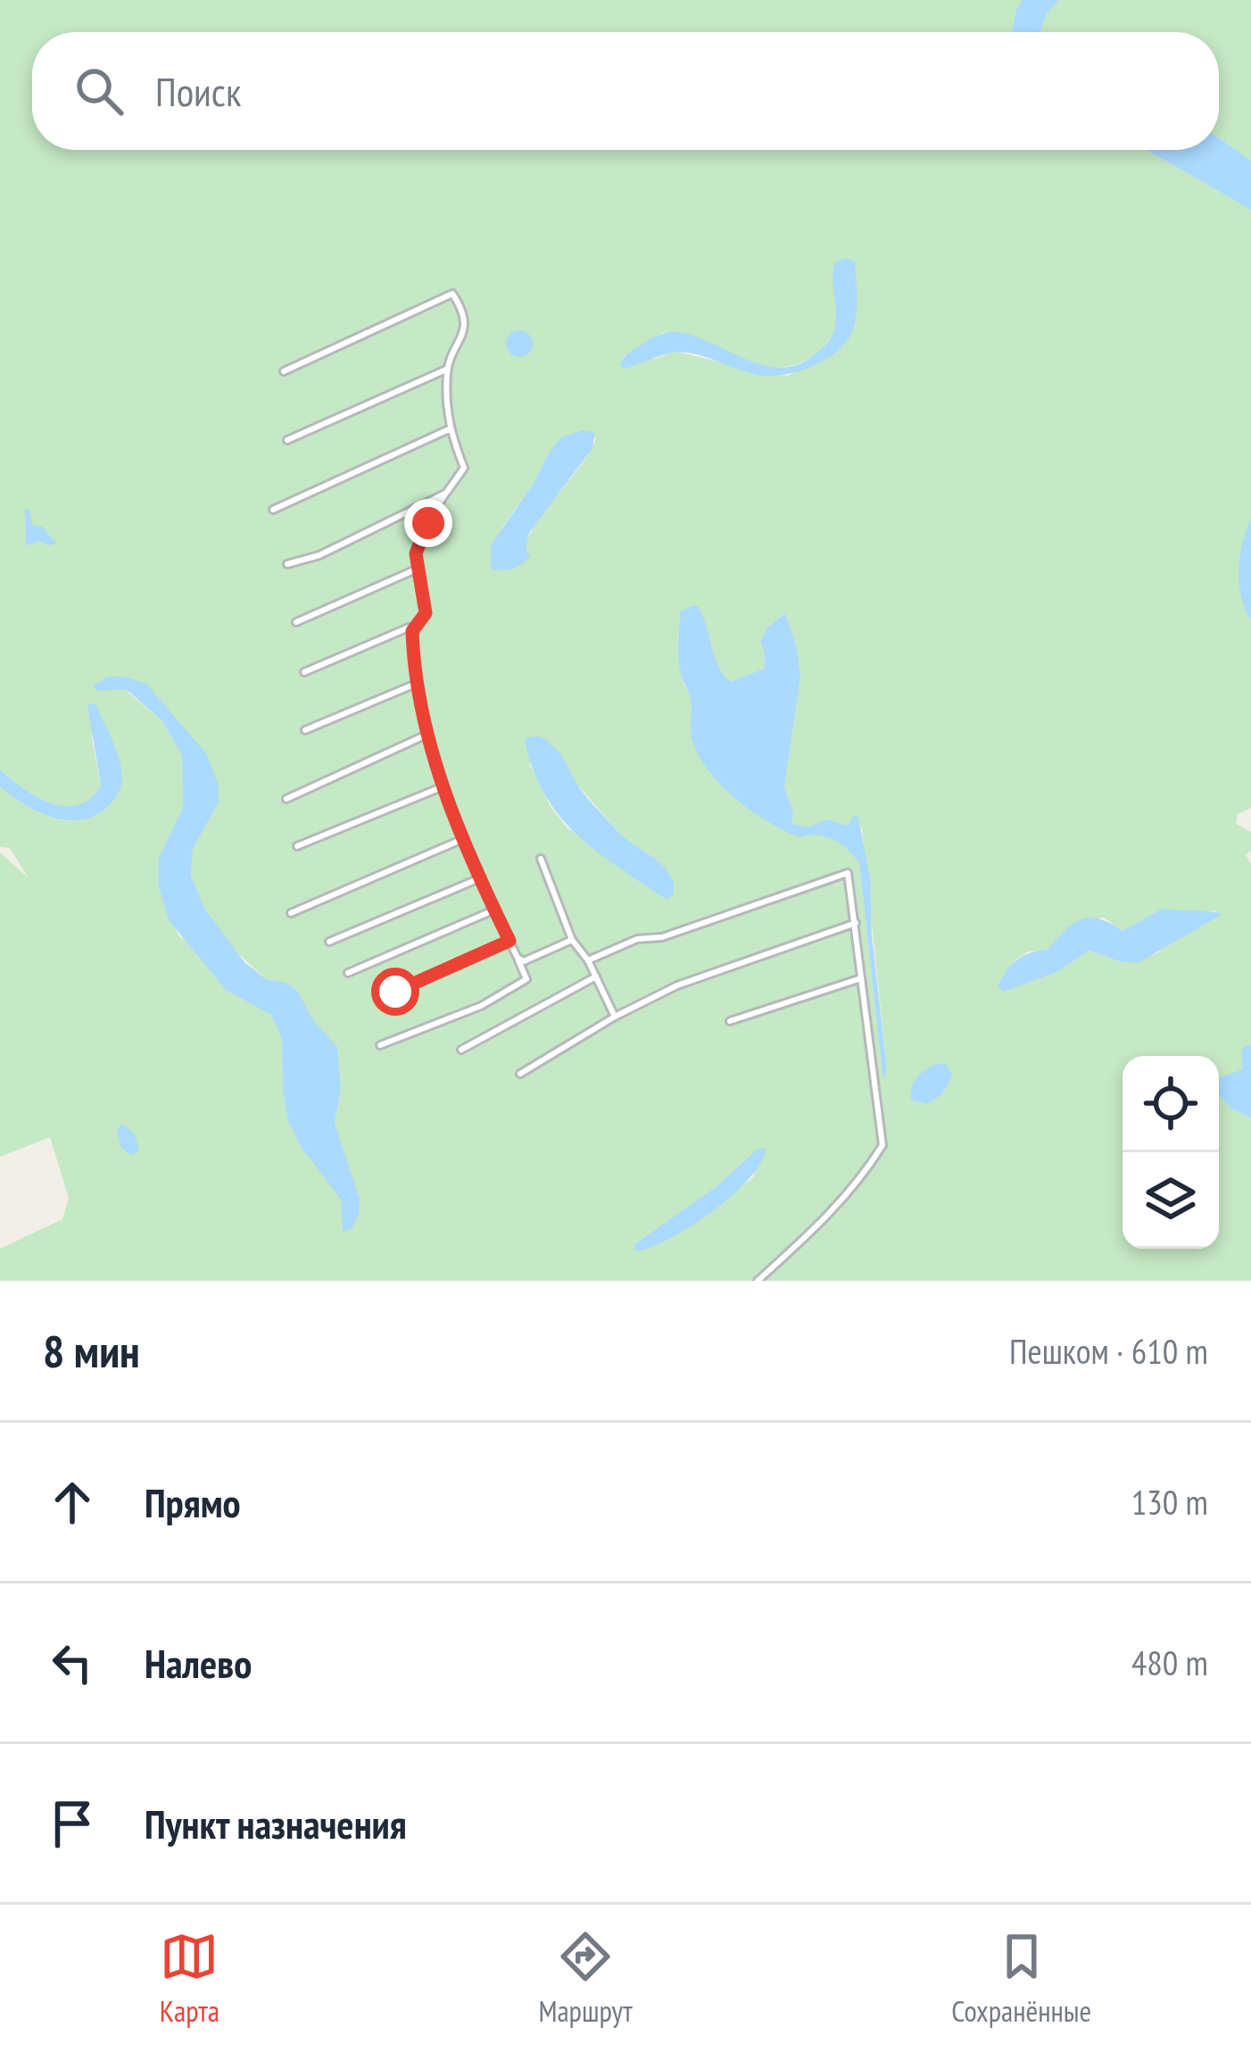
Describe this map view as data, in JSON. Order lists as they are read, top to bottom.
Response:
{
  "page": {
    "search": "Поиск",
    "heading": ["8 мин", "Пешком · 610 m"],
    "list": [
      ["Прямо", "130 m"],
      ["Налево", "480 m"],
      "Пункт назначения"
    ],
    "nav": ["Карта", "Маршрут", "Сохранённые"]
  }
}
